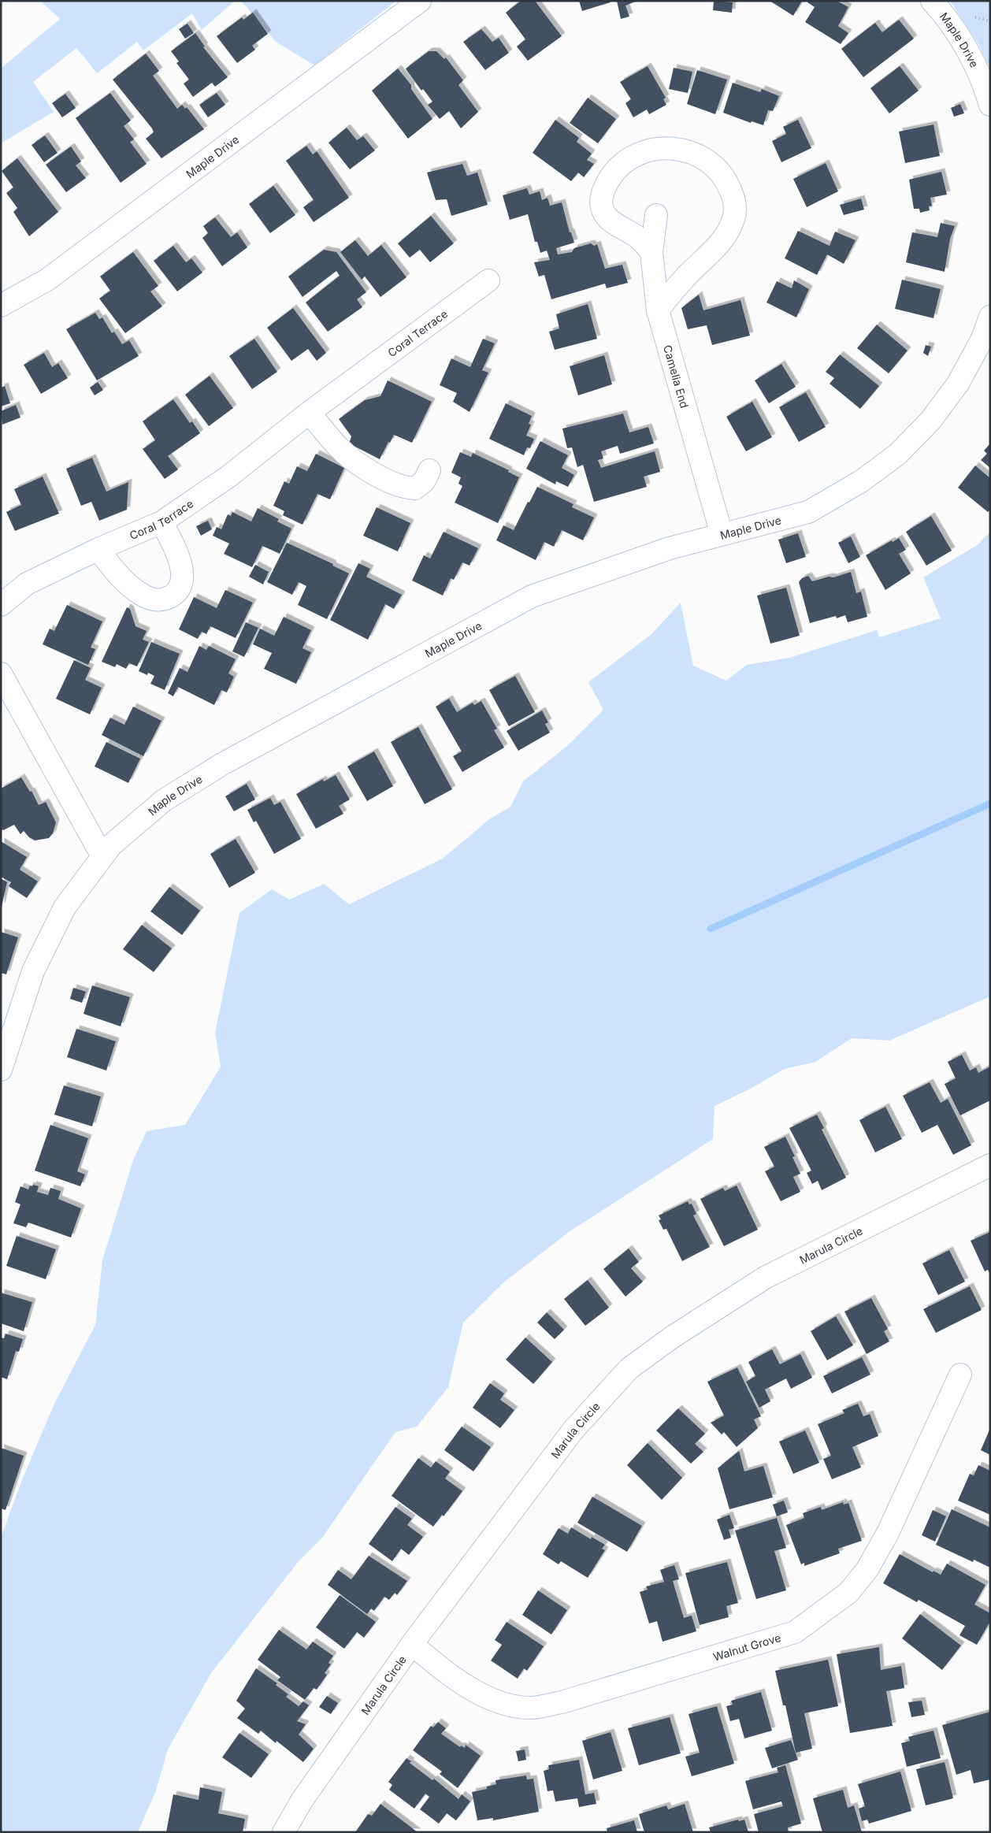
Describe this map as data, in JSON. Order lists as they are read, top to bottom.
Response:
{
  "streets": {
    "street": [
      "Maple Drive",
      "Coral Terrace",
      "Camelia End",
      "Marula Circle",
      "Walnut Grove"
    ]
  },
  "crossings": [
    ["Maple Drive", "Camelia End"],
    ["Marula Circle", "Walnut Grove"]
  ]
}
